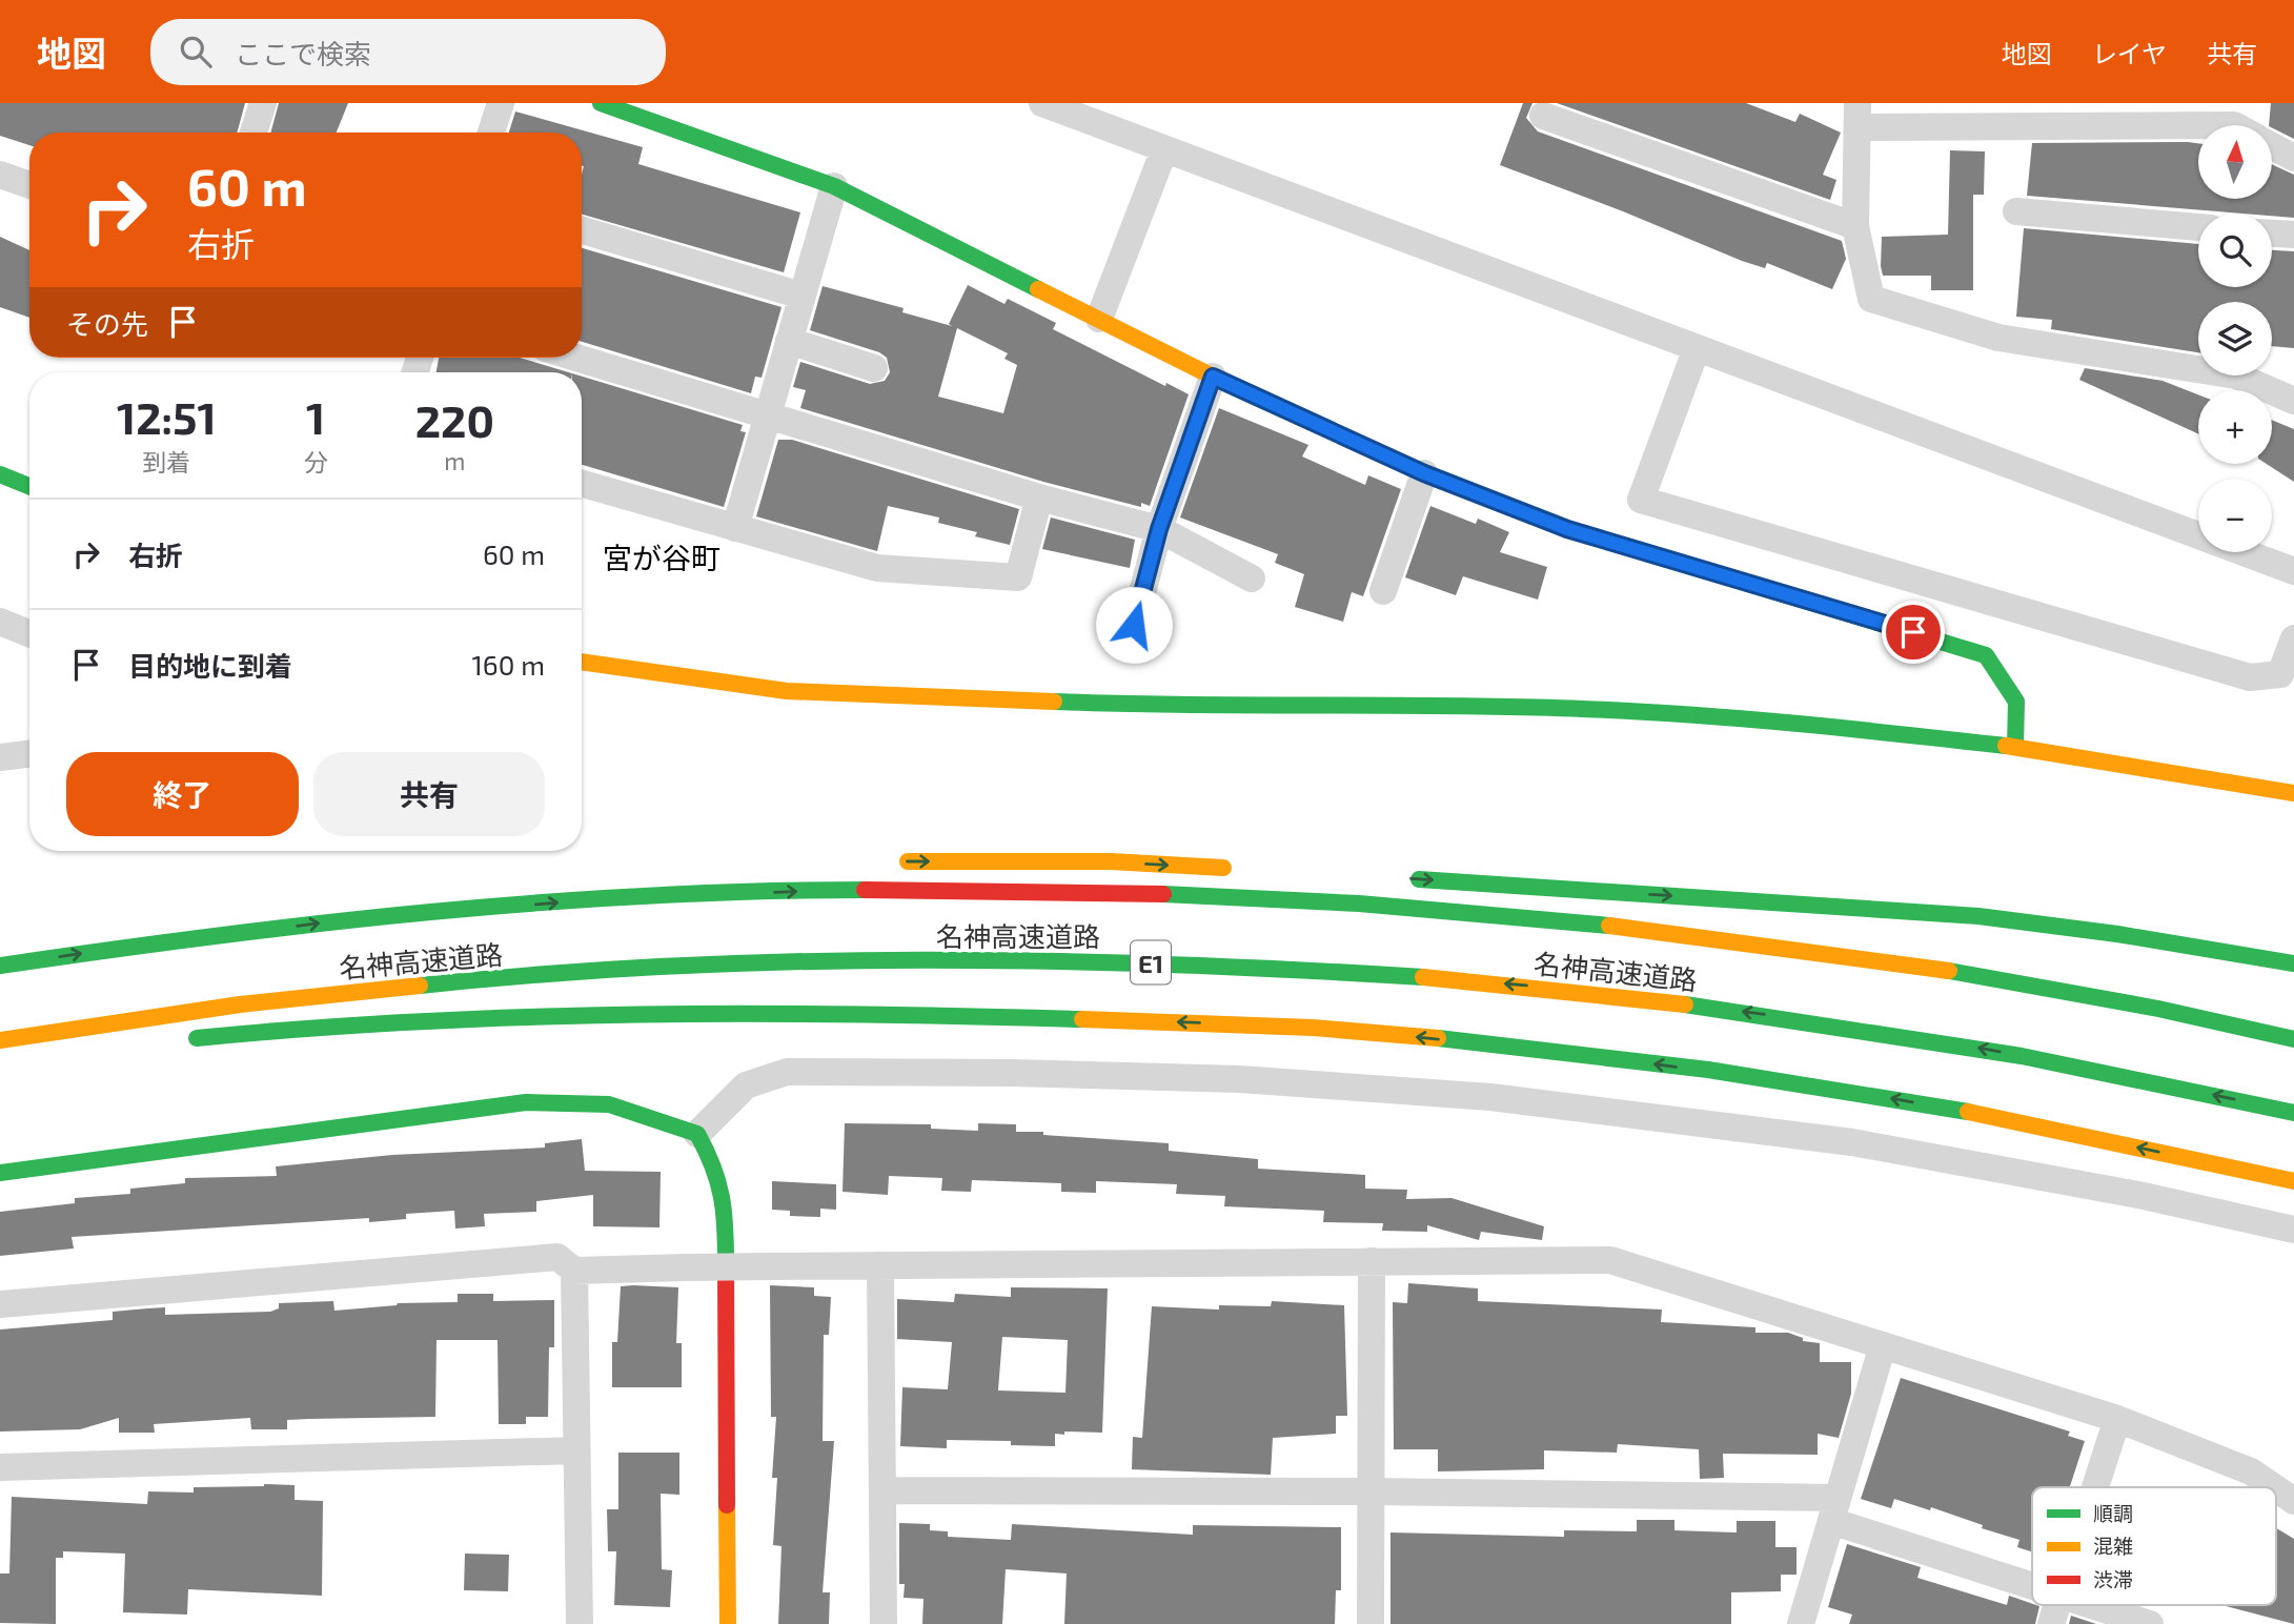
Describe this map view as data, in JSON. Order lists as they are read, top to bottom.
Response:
{
  "streets": {
    "main road": ["名神高速道路", "E1"]
  },
  "districts": ["宮が谷町"],
  "legend": ["順調", "混雑", "渋滞"],
  "north": "top",
  "page": {
    "header": "地図",
    "search": "ここで検索",
    "nav": ["地図", "レイヤ", "共有"],
    "map_buttons": ["+", "−"],
    "turn": ["60 m", "右折"],
    "then": "その先",
    "eta": [
      "12:51",
      "到着",
      "1",
      "分",
      "220",
      "m"
    ],
    "list": [
      {
        "name": "右折",
        "value": "60 m"
      },
      {
        "name": "目的地に到着",
        "value": "160 m"
      }
    ],
    "buttons": ["終了", "共有"]
  }
}
